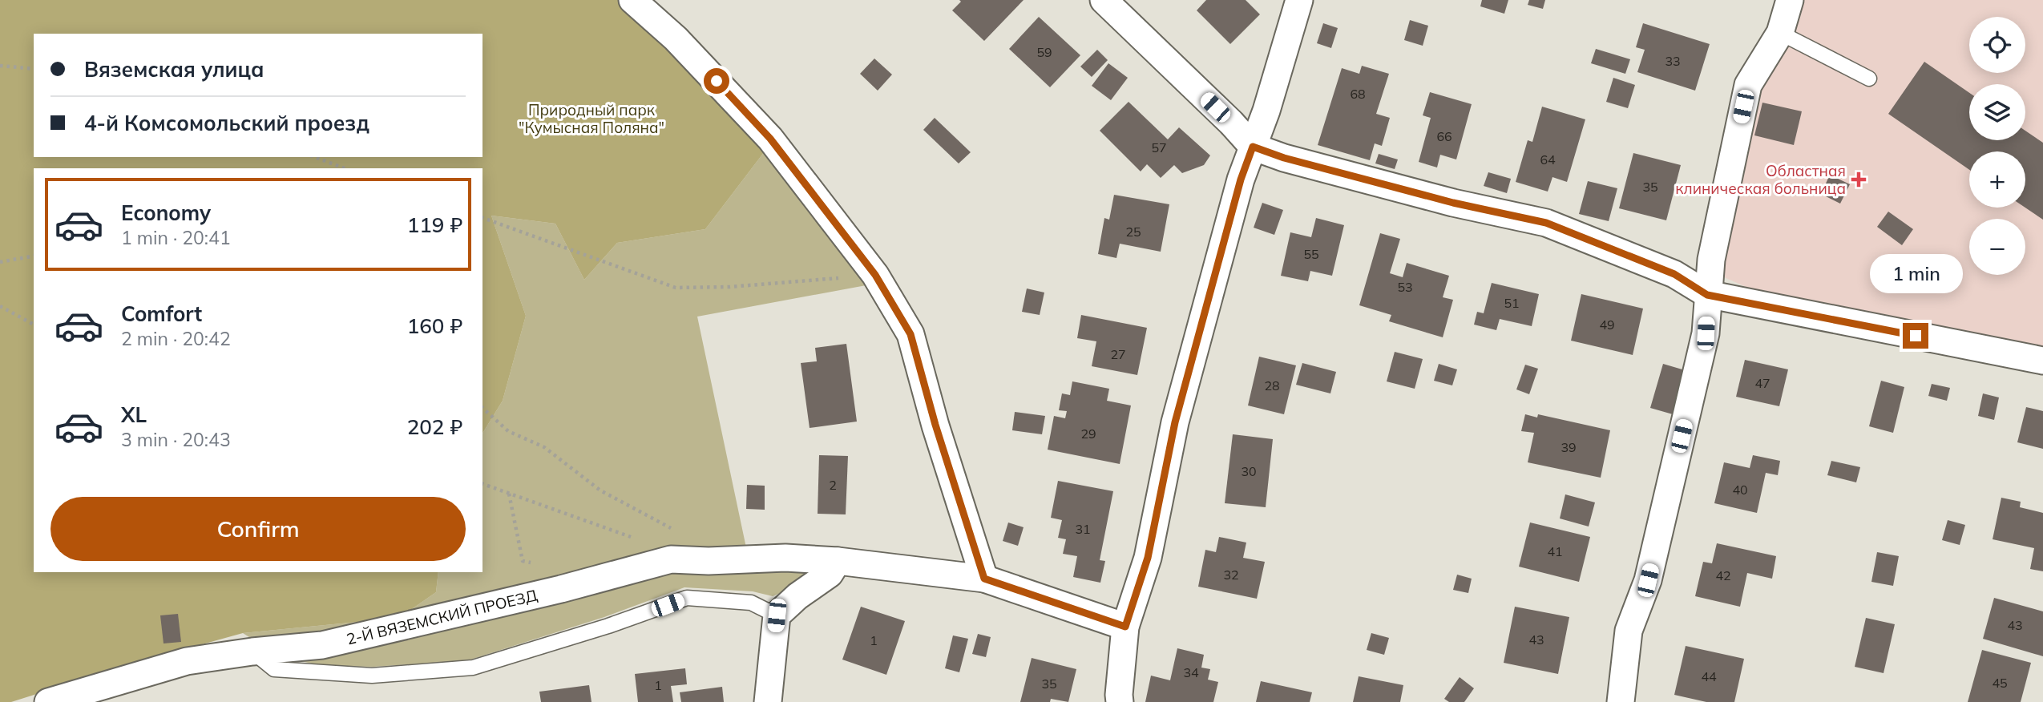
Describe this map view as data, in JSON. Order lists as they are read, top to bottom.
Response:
{
  "streets": {
    "street": ["2-Й ВЯЗЕМСКИЙ ПРОЕЗД"]
  },
  "parks": ["Природный парк \"Кумысная Поляна\""],
  "places": {
    "health": ["Областная клиническая больница"]
  },
  "house_numbers": [
    "59",
    "33",
    "68",
    "66",
    "57",
    "64",
    "35",
    "25",
    "55",
    "53",
    "51",
    "49",
    "27",
    "47",
    "28",
    "29",
    "39",
    "30",
    "2",
    "40",
    "31",
    "41",
    "32",
    "42",
    "43",
    "43",
    "1",
    "34",
    "44",
    "45",
    "35",
    "1"
  ],
  "page": {
    "map_buttons": ["+", "−"],
    "banner": ["Вяземская улица", "4-й Комсомольский проезд"],
    "list": [
      {
        "name": "Economy",
        "note": "1 min · 20:41",
        "value": "119 ₽"
      },
      {
        "name": "Comfort",
        "note": "2 min · 20:42",
        "value": "160 ₽"
      },
      {
        "name": "XL",
        "note": "3 min · 20:43",
        "value": "202 ₽"
      }
    ],
    "bubble": "1 min",
    "buttons": "Confirm"
  }
}
